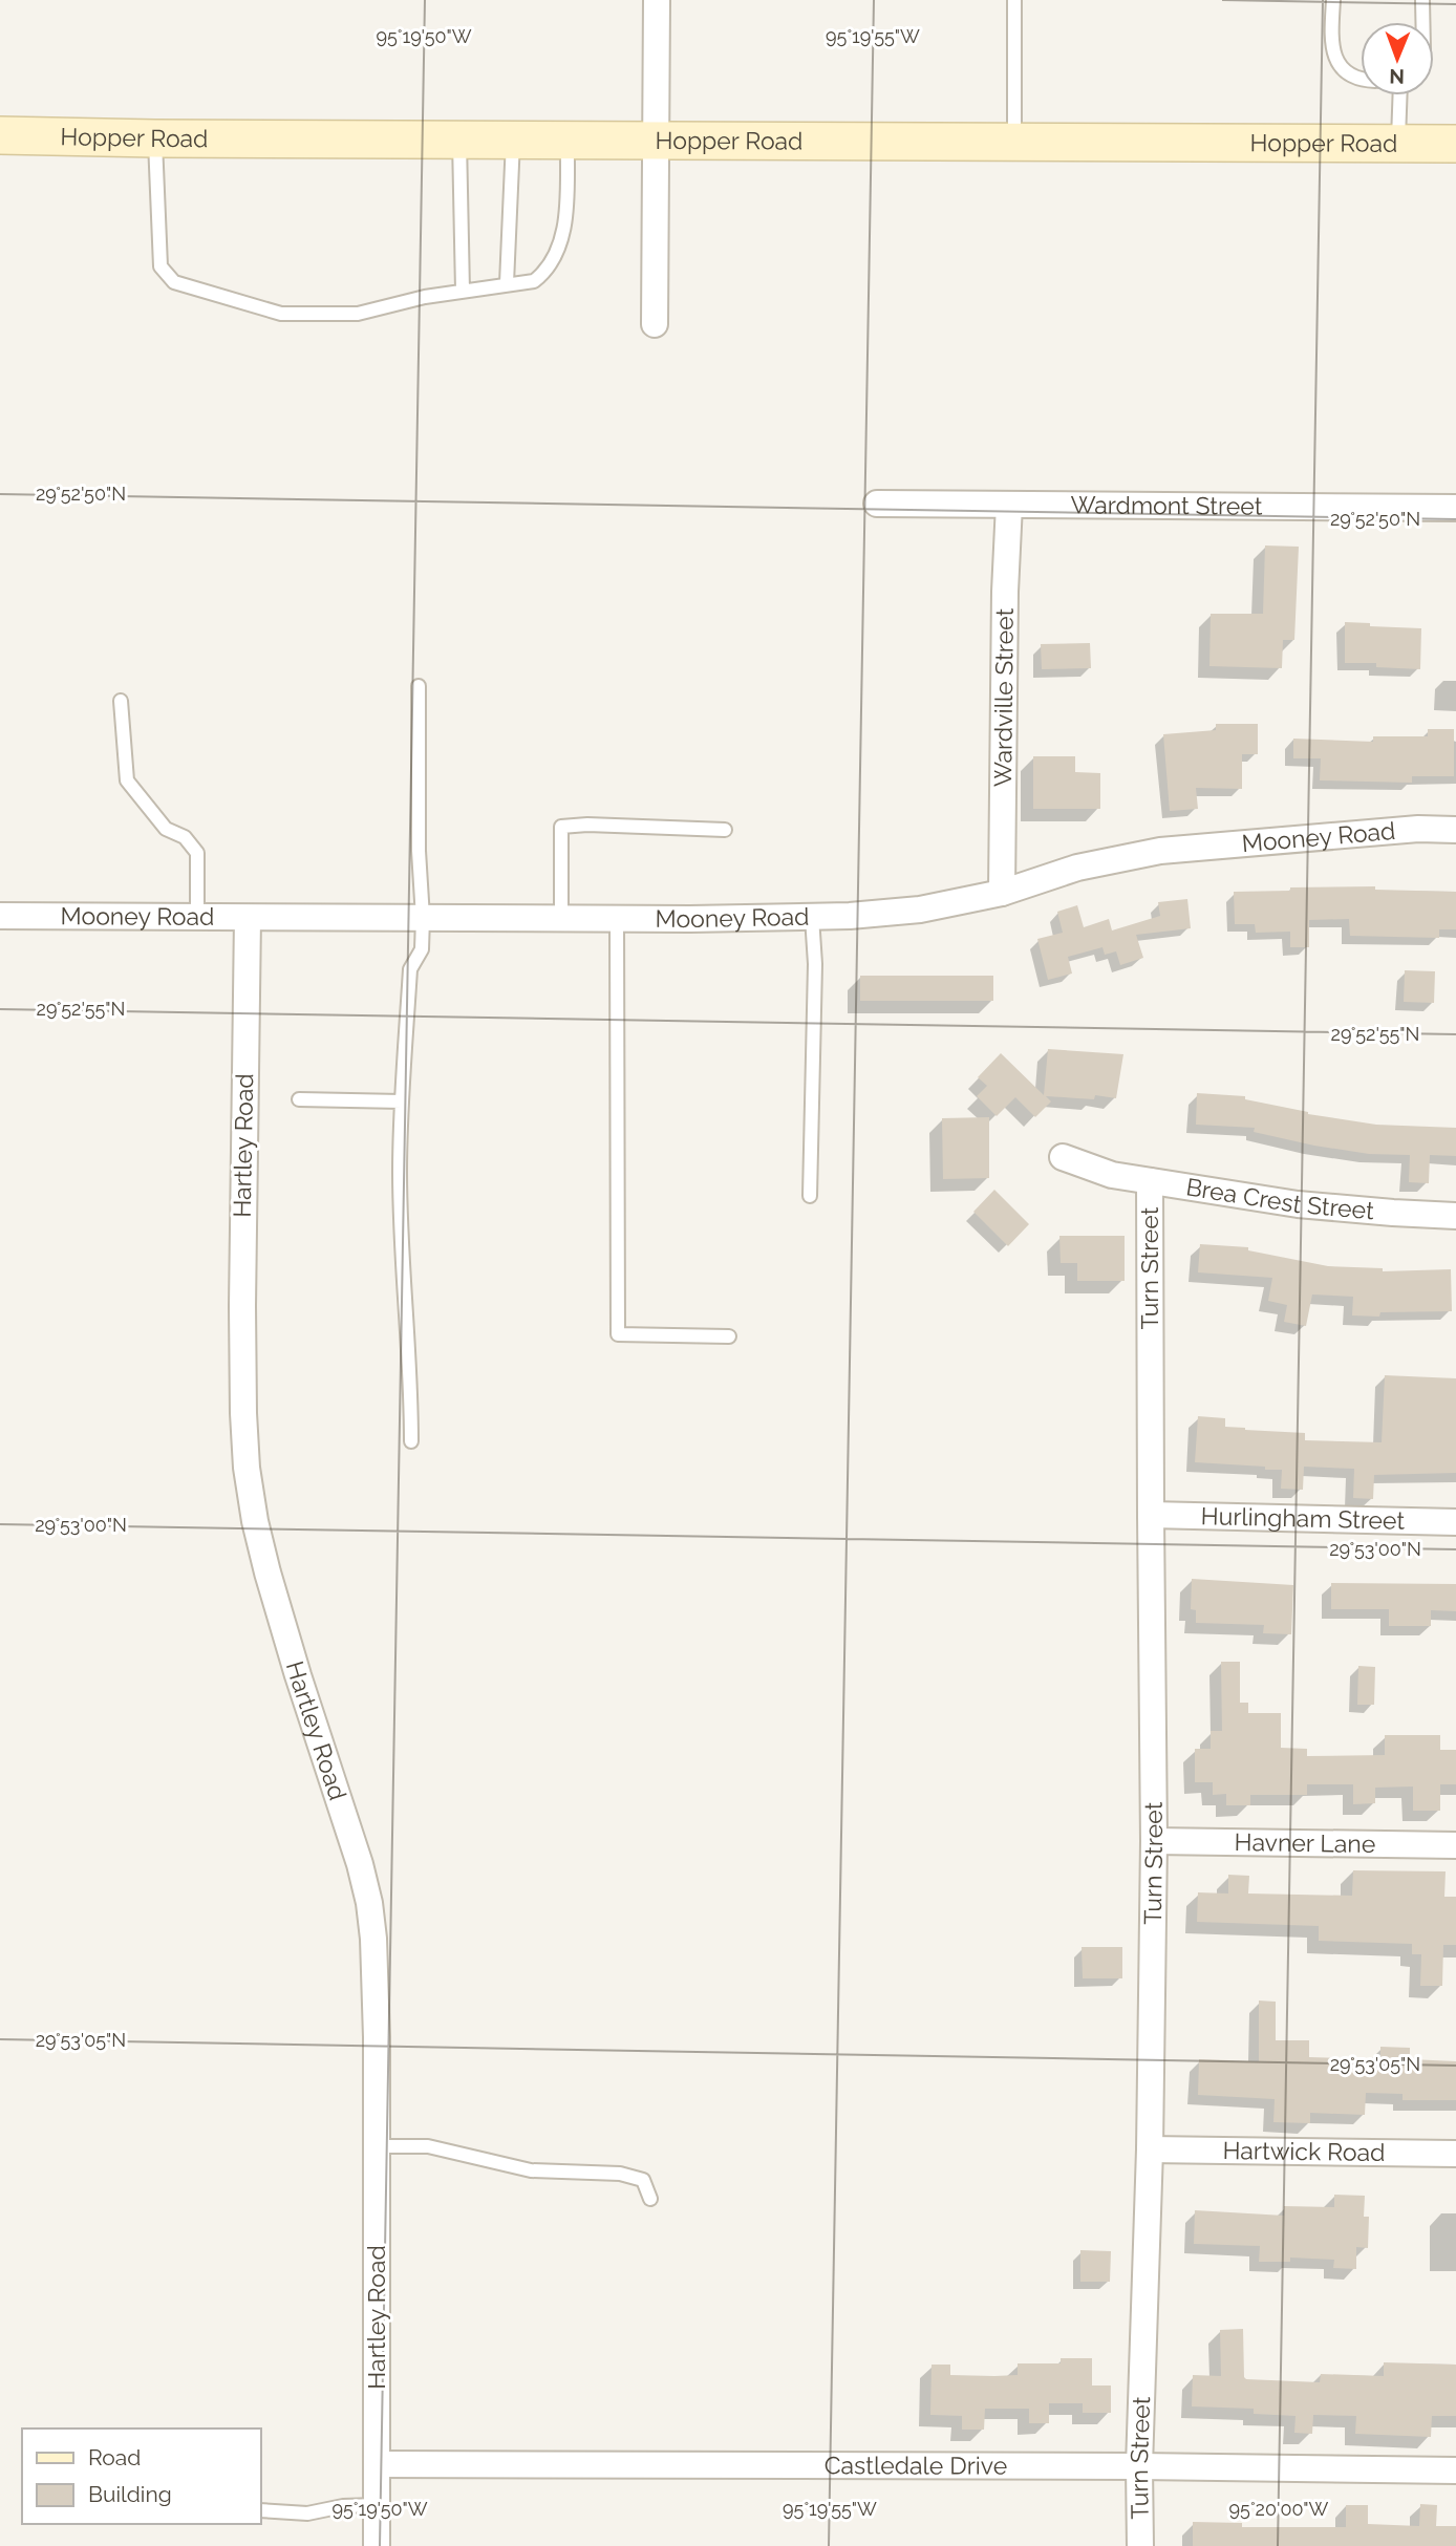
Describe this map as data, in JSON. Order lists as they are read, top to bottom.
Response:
{
  "streets": {
    "main road": ["Hopper Road"],
    "street": [
      "Wardmont Street",
      "Wardville Street",
      "Mooney Road",
      "Hartley Road",
      "Brea Crest Street",
      "Turn Street",
      "Hurlingham Street",
      "Havner Lane",
      "Hartwick Road",
      "Castledale Drive"
    ]
  },
  "crossings": [
    ["Wardmont Street", "Wardville Street"],
    ["Wardville Street", "Mooney Road"],
    ["Mooney Road", "Hartley Road"],
    ["Hartley Road", "Castledale Drive"],
    ["Brea Crest Street", "Turn Street"],
    ["Turn Street", "Hurlingham Street"],
    ["Turn Street", "Havner Lane"],
    ["Turn Street", "Hartwick Road"],
    ["Turn Street", "Castledale Drive"]
  ],
  "legend": ["Road", "Building"],
  "north": "bottom",
  "coordinates": [
    "95°19'50\"W",
    "95°19'55\"W",
    "29°52'50\"N",
    "29°52'55\"N",
    "29°53'00\"N",
    "29°53'05\"N",
    "95°20'00\"W"
  ]
}
